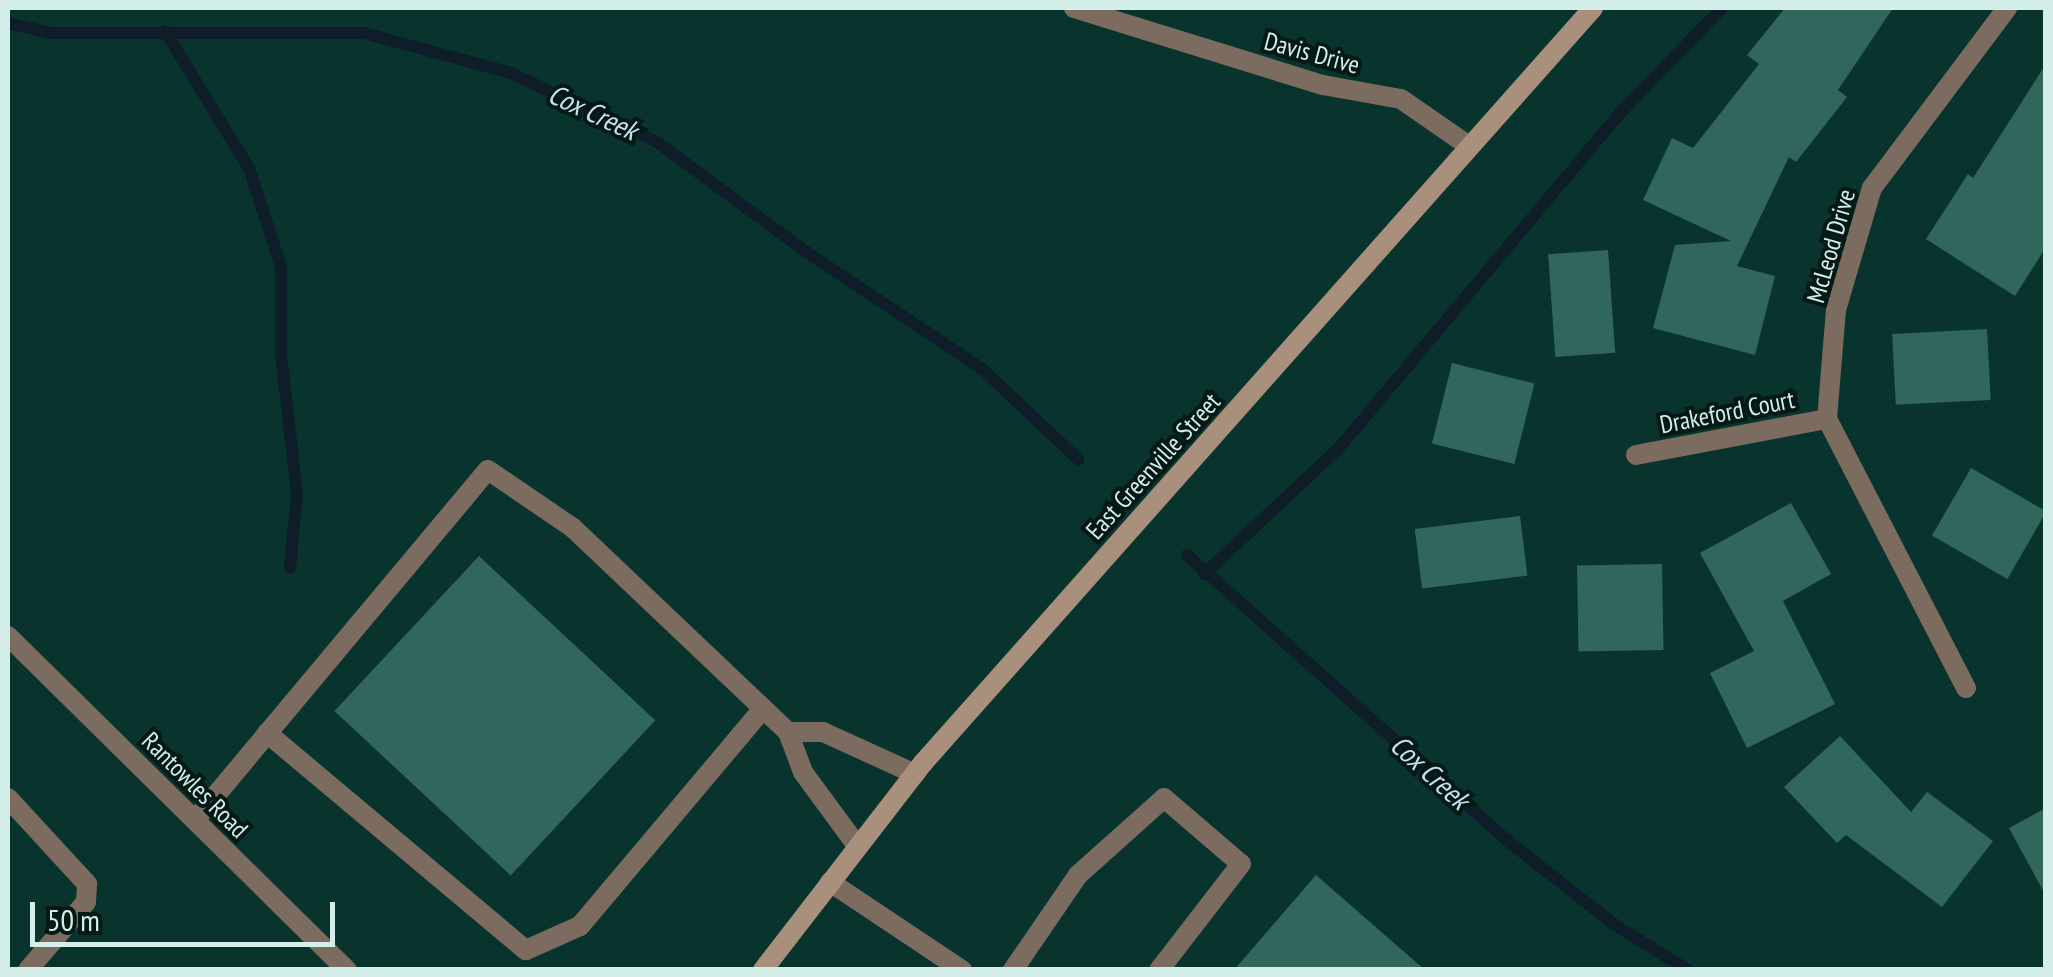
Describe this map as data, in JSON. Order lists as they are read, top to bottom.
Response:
{
  "streets": {
    "main road": ["East Greenville Street"],
    "street": [
      "Davis Drive",
      "McLeod Drive",
      "Drakeford Court",
      "Rantowles Road"
    ]
  },
  "crossings": [
    ["Davis Drive", "East Greenville Street"],
    ["McLeod Drive", "Drakeford Court"]
  ],
  "water": ["Cox Creek"],
  "scale_bar": "50 m"
}
